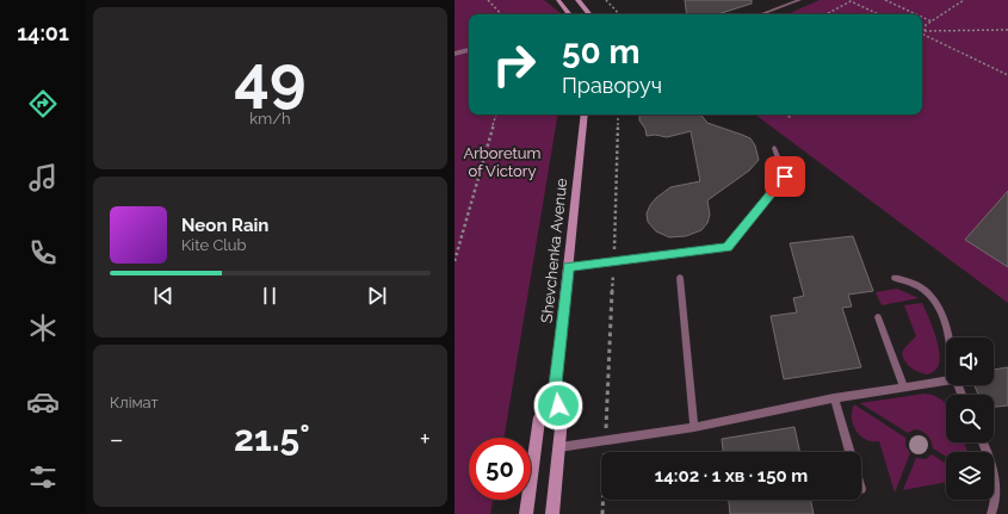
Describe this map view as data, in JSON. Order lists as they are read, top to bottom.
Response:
{
  "streets": {
    "main road": ["Shevchenka Avenue"]
  },
  "parks": ["Arboretum of Victory"],
  "page": {
    "tabs": "14:01",
    "tile": [
      ["49", "km/h"],
      "Клімат"
    ],
    "turn": ["50 m", "Праворуч"],
    "song": ["Neon Rain", "Kite Club"],
    "heat": ["−", "21.5°", "+"],
    "limit": "50",
    "trip": "14:02 · 1 хв · 150 m"
  }
}
